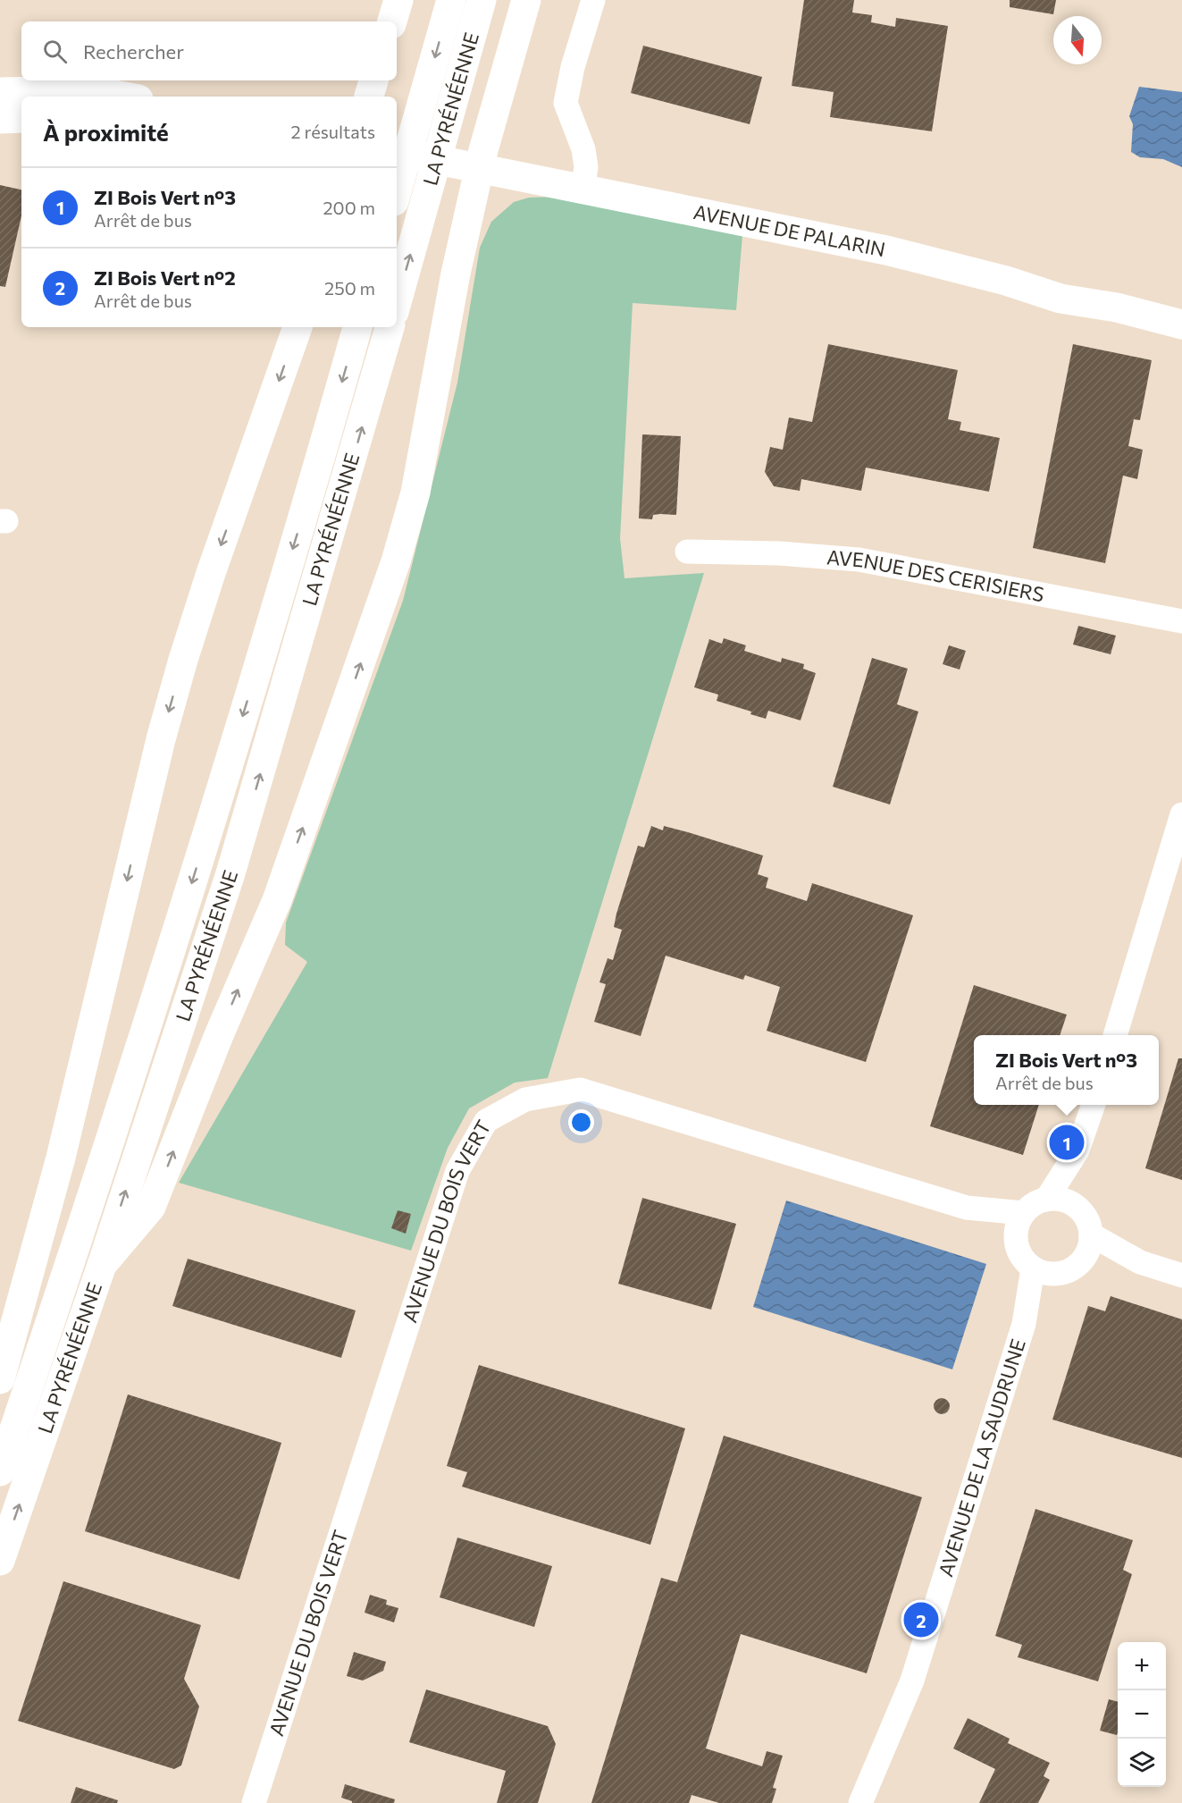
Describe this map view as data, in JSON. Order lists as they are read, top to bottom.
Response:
{
  "streets": {
    "main road": ["LA PYRÉNÉENNE", "AVENUE DE PALARIN"],
    "street": ["AVENUE DES CERISIERS", "AVENUE DU BOIS VERT", "AVENUE DE LA SAUDRUNE"]
  },
  "crossings": [
    ["AVENUE DU BOIS VERT", "AVENUE DE LA SAUDRUNE"]
  ],
  "north": "bottom",
  "page": {
    "search": "Rechercher",
    "heading": ["À proximité", "2 résultats"],
    "list": [
      {
        "mark": "1",
        "name": "ZI Bois Vert n°3",
        "note": "Arrêt de bus",
        "value": "200 m"
      },
      {
        "mark": "2",
        "name": "ZI Bois Vert n°2",
        "note": "Arrêt de bus",
        "value": "250 m"
      }
    ],
    "popup": ["ZI Bois Vert n°3", "Arrêt de bus"],
    "pins": ["1", "2"],
    "map_buttons": ["+", "−"]
  }
}
